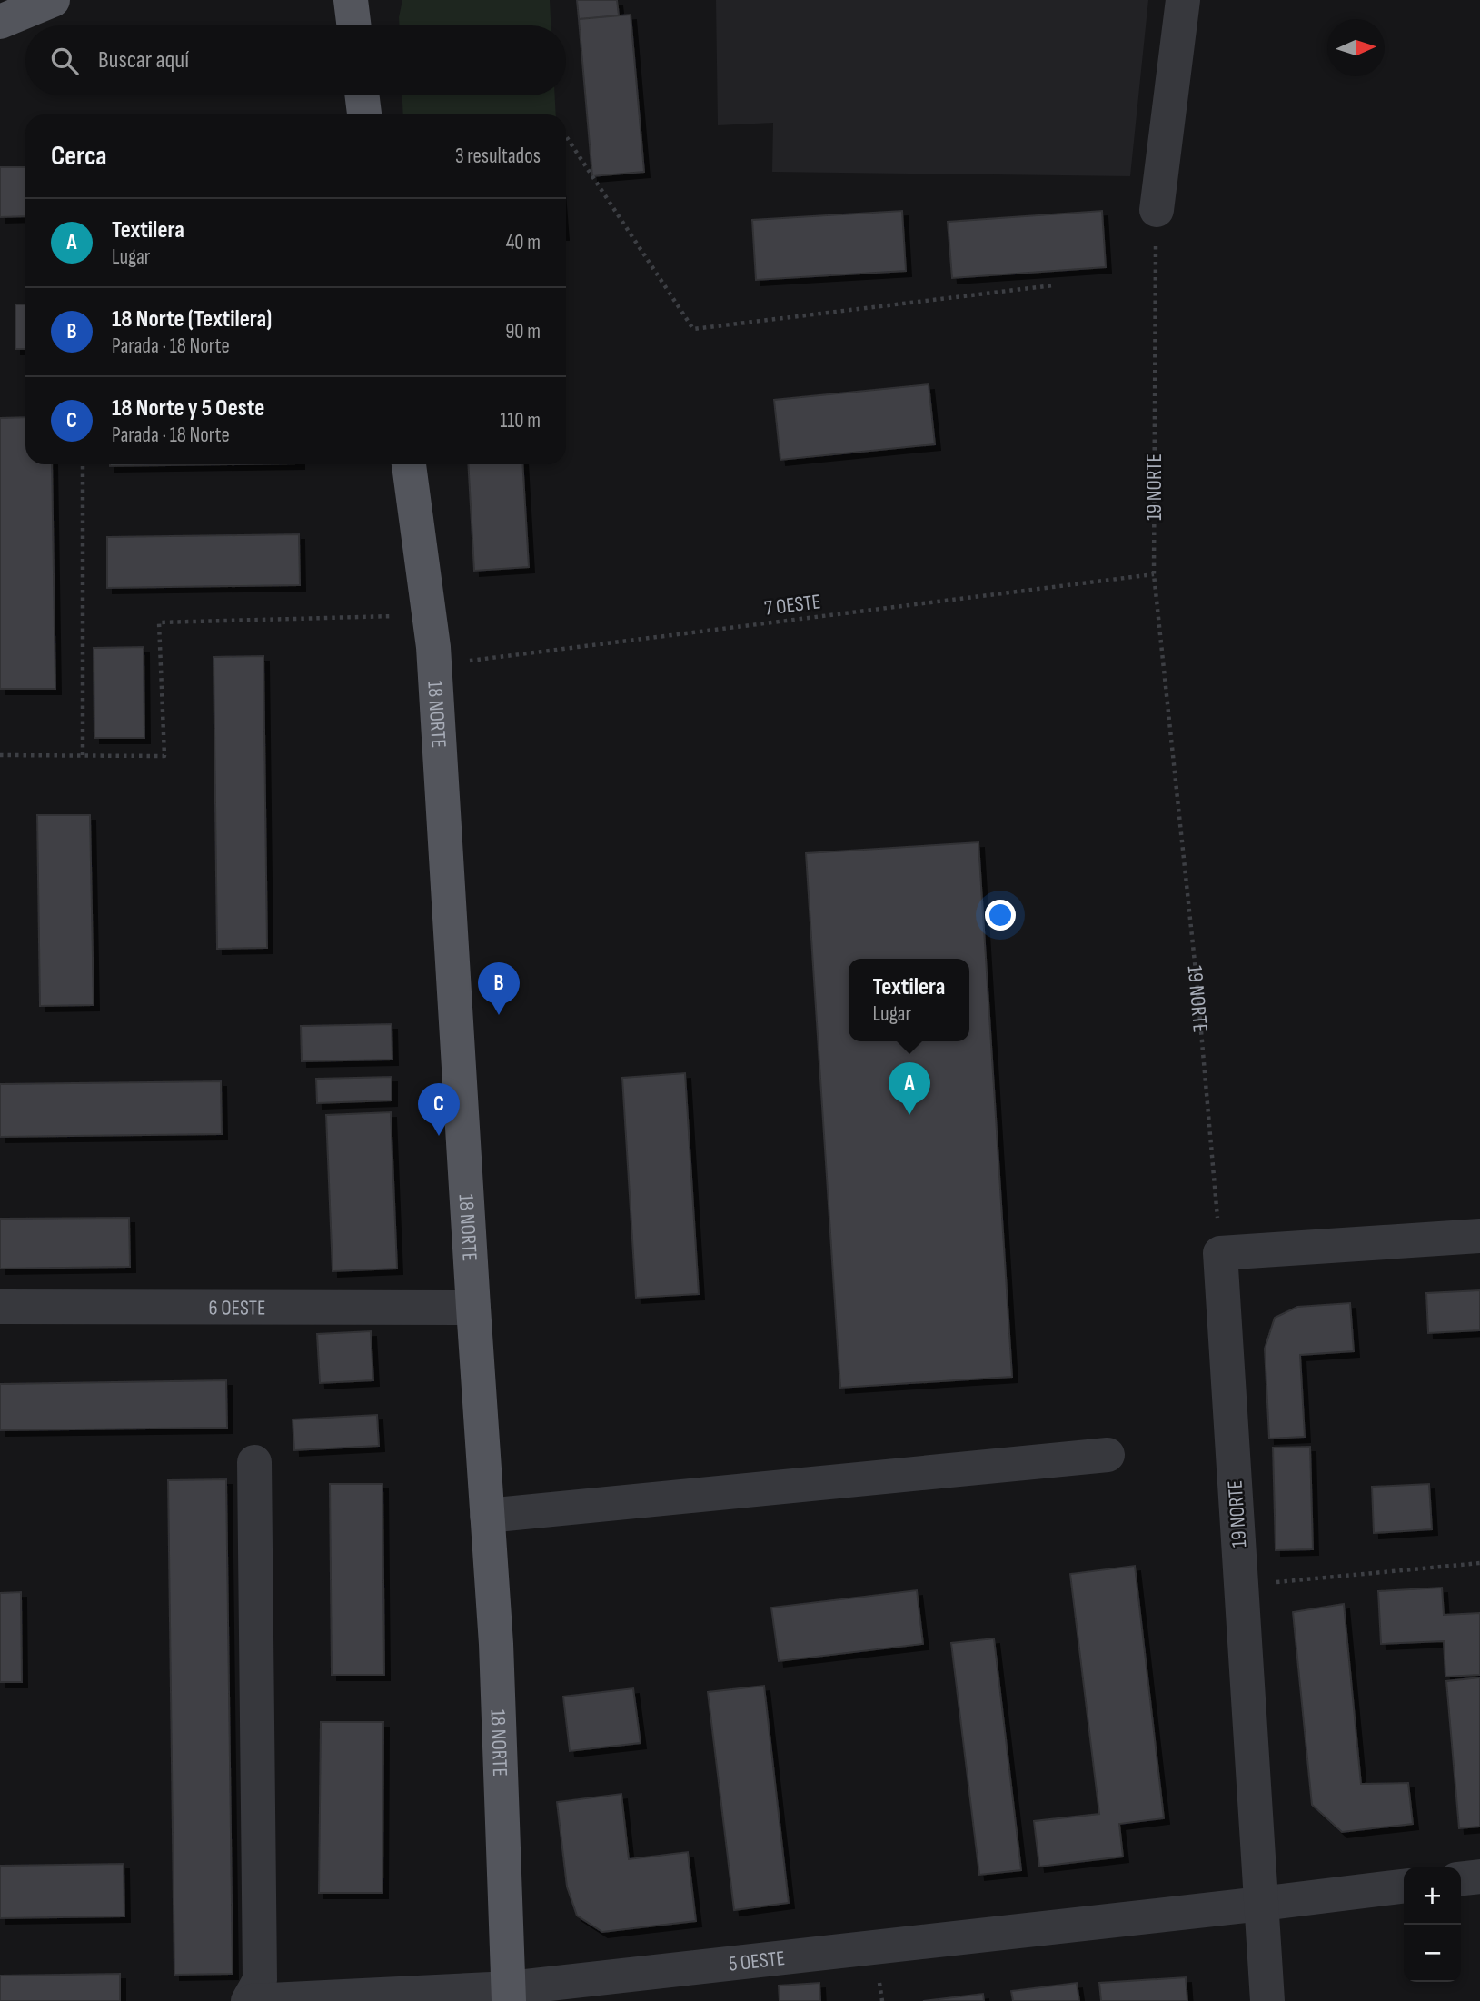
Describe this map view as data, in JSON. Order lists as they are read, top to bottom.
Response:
{
  "streets": {
    "main road": ["18 NORTE"],
    "street": ["19 NORTE", "6 OESTE", "5 OESTE"],
    "path": ["7 OESTE"]
  },
  "crossings": [
    ["19 NORTE", "7 OESTE"],
    ["19 NORTE", "5 OESTE"],
    ["7 OESTE", "18 NORTE"],
    ["18 NORTE", "6 OESTE"],
    ["18 NORTE", "5 OESTE"]
  ],
  "north": "right",
  "page": {
    "search": "Buscar aquí",
    "heading": ["Cerca", "3 resultados"],
    "list": [
      {
        "mark": "A",
        "name": "Textilera",
        "note": "Lugar",
        "value": "40 m"
      },
      {
        "mark": "B",
        "name": "18 Norte (Textilera)",
        "note": "Parada · 18 Norte",
        "value": "90 m"
      },
      {
        "mark": "C",
        "name": "18 Norte y 5 Oeste",
        "note": "Parada · 18 Norte",
        "value": "110 m"
      }
    ],
    "popup": ["Textilera", "Lugar"],
    "pins": ["B", "A", "C"],
    "map_buttons": ["+", "−"]
  }
}
